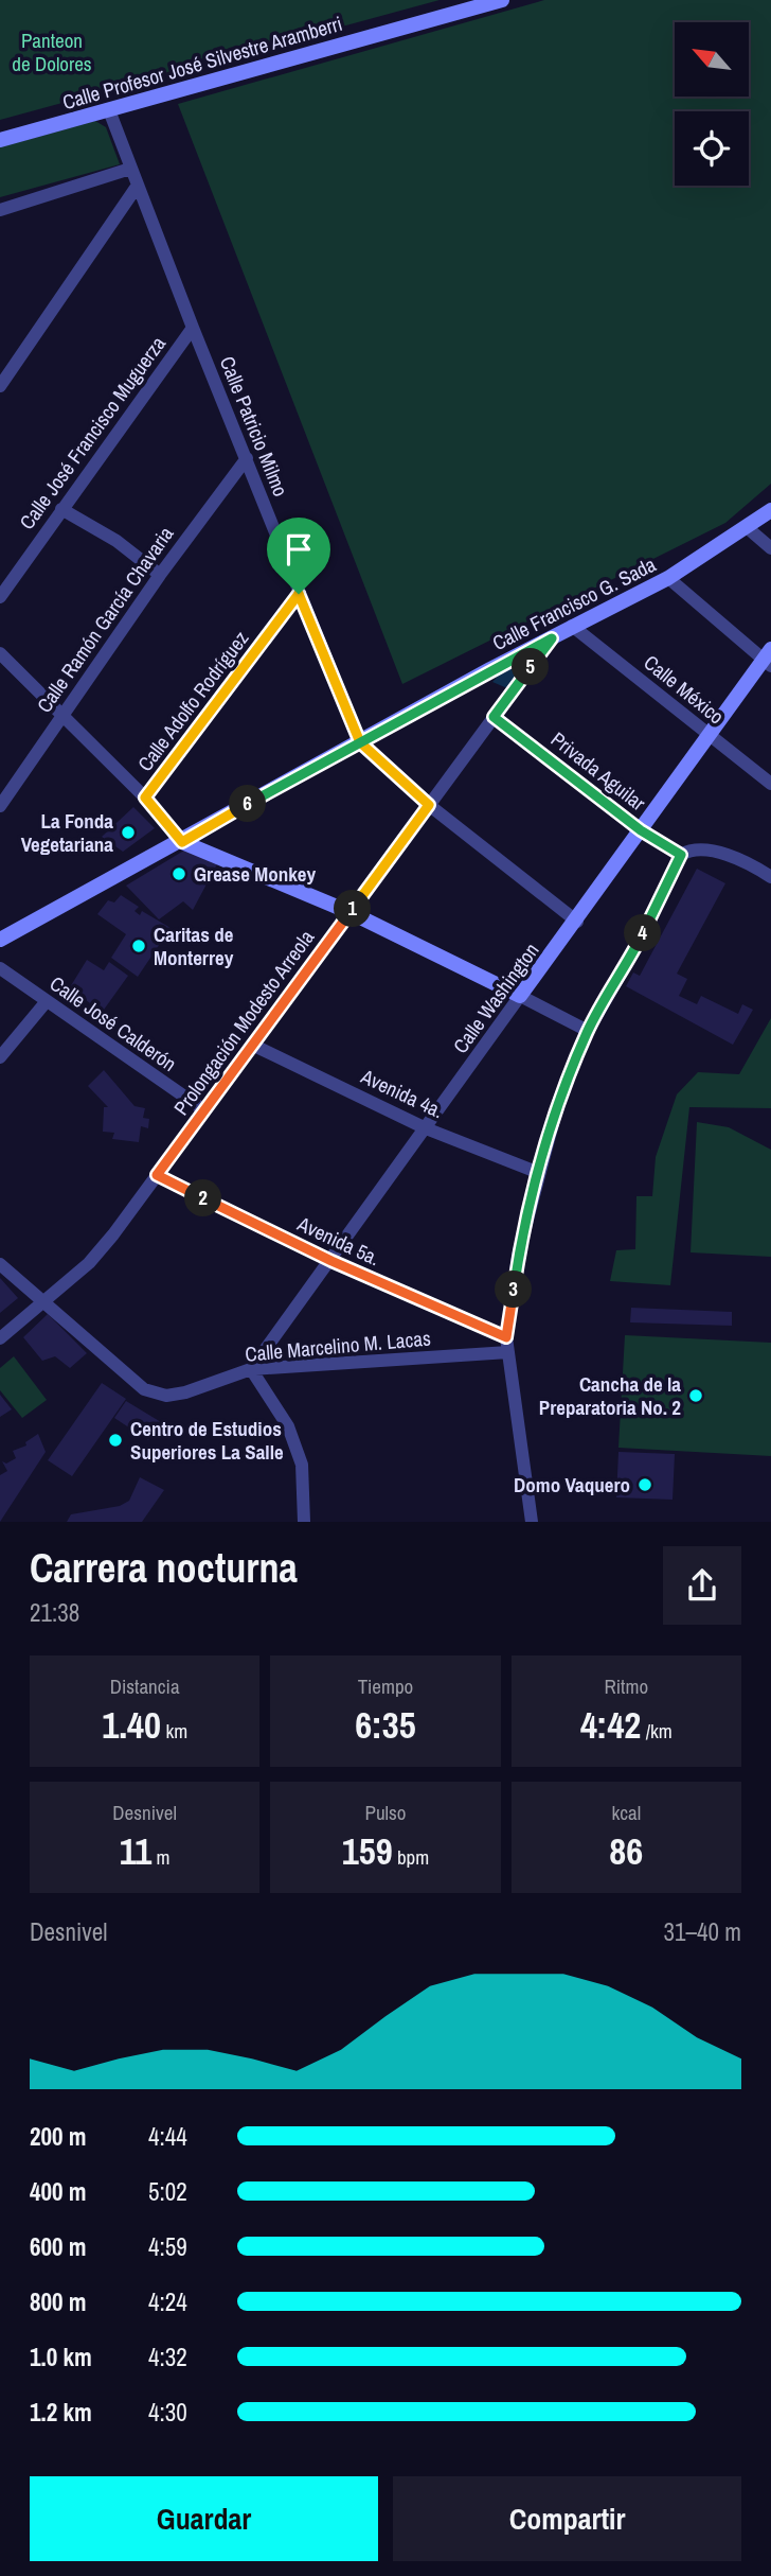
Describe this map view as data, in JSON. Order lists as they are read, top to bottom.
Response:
{
  "streets": {
    "street": [
      "Calle Profesor José Silvestre Aramberri",
      "Calle Patricio Milmo",
      "Calle José Francisco Muguerza",
      "Calle Francisco G. Sada",
      "Calle Ramón García Chavaria",
      "Calle México",
      "Calle Adolfo Rodríguez",
      "Privada Aguilar",
      "Calle Washington",
      "Prolongación Modesto Arreola",
      "Calle José Calderón",
      "Avenida 4a.",
      "Avenida 5a.",
      "Calle Marcelino M. Lacas"
    ]
  },
  "crossings": [
    ["Calle Profesor José Silvestre Aramberri", "Calle Patricio Milmo"],
    ["Calle Patricio Milmo", "Calle José Francisco Muguerza"],
    ["Calle Patricio Milmo", "Calle Francisco G. Sada"],
    ["Calle Patricio Milmo", "Calle Ramón García Chavaria"],
    ["Calle Patricio Milmo", "Calle Adolfo Rodríguez"],
    ["Calle Patricio Milmo", "Calle Washington"],
    ["Calle Patricio Milmo", "Prolongación Modesto Arreola"],
    ["Calle Francisco G. Sada", "Calle México"],
    ["Calle Francisco G. Sada", "Prolongación Modesto Arreola"],
    ["Calle México", "Calle Washington"],
    ["Privada Aguilar", "Calle Washington"],
    ["Privada Aguilar", "Prolongación Modesto Arreola"],
    ["Calle Washington", "Avenida 4a."],
    ["Calle Washington", "Avenida 5a."],
    ["Calle Washington", "Calle Marcelino M. Lacas"],
    ["Prolongación Modesto Arreola", "Calle José Calderón"],
    ["Prolongación Modesto Arreola", "Avenida 4a."],
    ["Prolongación Modesto Arreola", "Avenida 5a."],
    ["Prolongación Modesto Arreola", "Calle Marcelino M. Lacas"],
    ["Avenida 5a.", "Calle Marcelino M. Lacas"]
  ],
  "parks": ["Panteon de Dolores"],
  "places": [
    "La Fonda Vegetariana",
    "Grease Monkey",
    "Caritas de Monterrey",
    "Cancha de la Preparatoria No. 2",
    "Centro de Estudios Superiores La Salle",
    "Domo Vaquero"
  ],
  "north": "top left",
  "page": {
    "pins": [
      "5",
      "6",
      "1",
      "4",
      "2",
      "3"
    ],
    "heading": ["Carrera nocturna", "21:38"],
    "stats": [
      ["Distancia", "1.40 km"],
      ["Tiempo", "6:35"],
      ["Ritmo", "4:42 /km"],
      ["Desnivel", "11 m"],
      ["Pulso", "159 bpm"],
      ["kcal", "86"]
    ],
    "chart": ["Desnivel", "31–40 m"],
    "list": [
      {
        "name": "200 m",
        "note": "4:44"
      },
      {
        "name": "400 m",
        "note": "5:02"
      },
      {
        "name": "600 m",
        "note": "4:59"
      },
      {
        "name": "800 m",
        "note": "4:24"
      },
      {
        "name": "1.0 km",
        "note": "4:32"
      },
      {
        "name": "1.2 km",
        "note": "4:30"
      }
    ],
    "buttons": ["Guardar", "Compartir"]
  }
}
